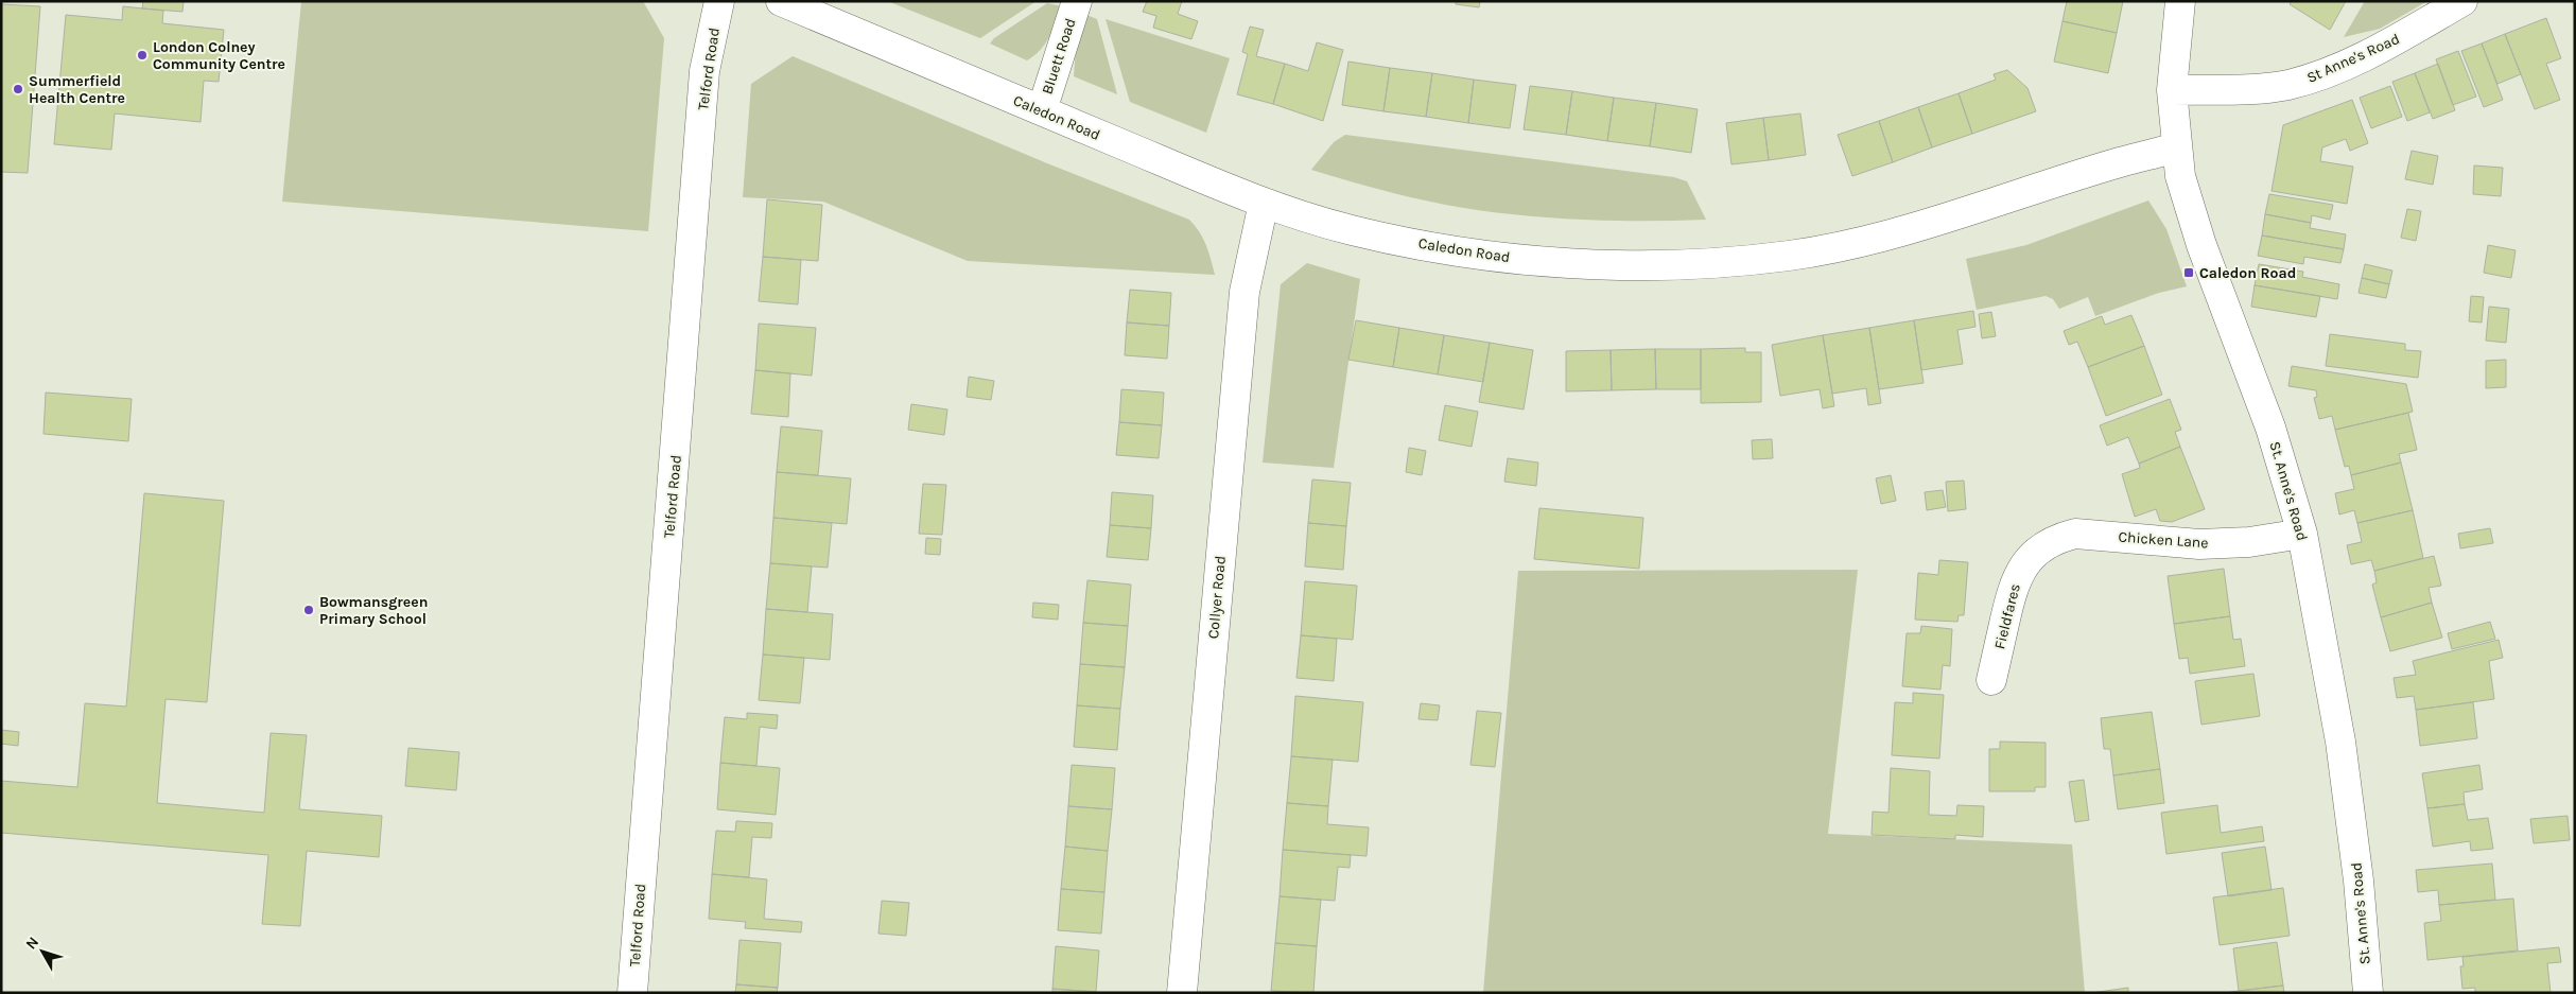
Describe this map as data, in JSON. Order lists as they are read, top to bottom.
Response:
{
  "streets": {
    "street": [
      "Bluett Road",
      "St Anne's Road",
      "Telford Road",
      "Caledon Road",
      "St. Anne's Road",
      "Chicken Lane",
      "Collyer Road",
      "Fieldfares"
    ]
  },
  "crossings": [
    ["Bluett Road", "Caledon Road"],
    ["St Anne's Road", "St. Anne's Road"],
    ["Caledon Road", "St. Anne's Road"],
    ["Caledon Road", "Collyer Road"],
    ["St. Anne's Road", "Chicken Lane"],
    ["Chicken Lane", "Fieldfares"]
  ],
  "places": {
    "other": ["London Colney Community Centre", "Summerfield Health Centre", "Bowmansgreen Primary School"],
    "transit": ["Caledon Road"]
  },
  "north": "top left"
}
